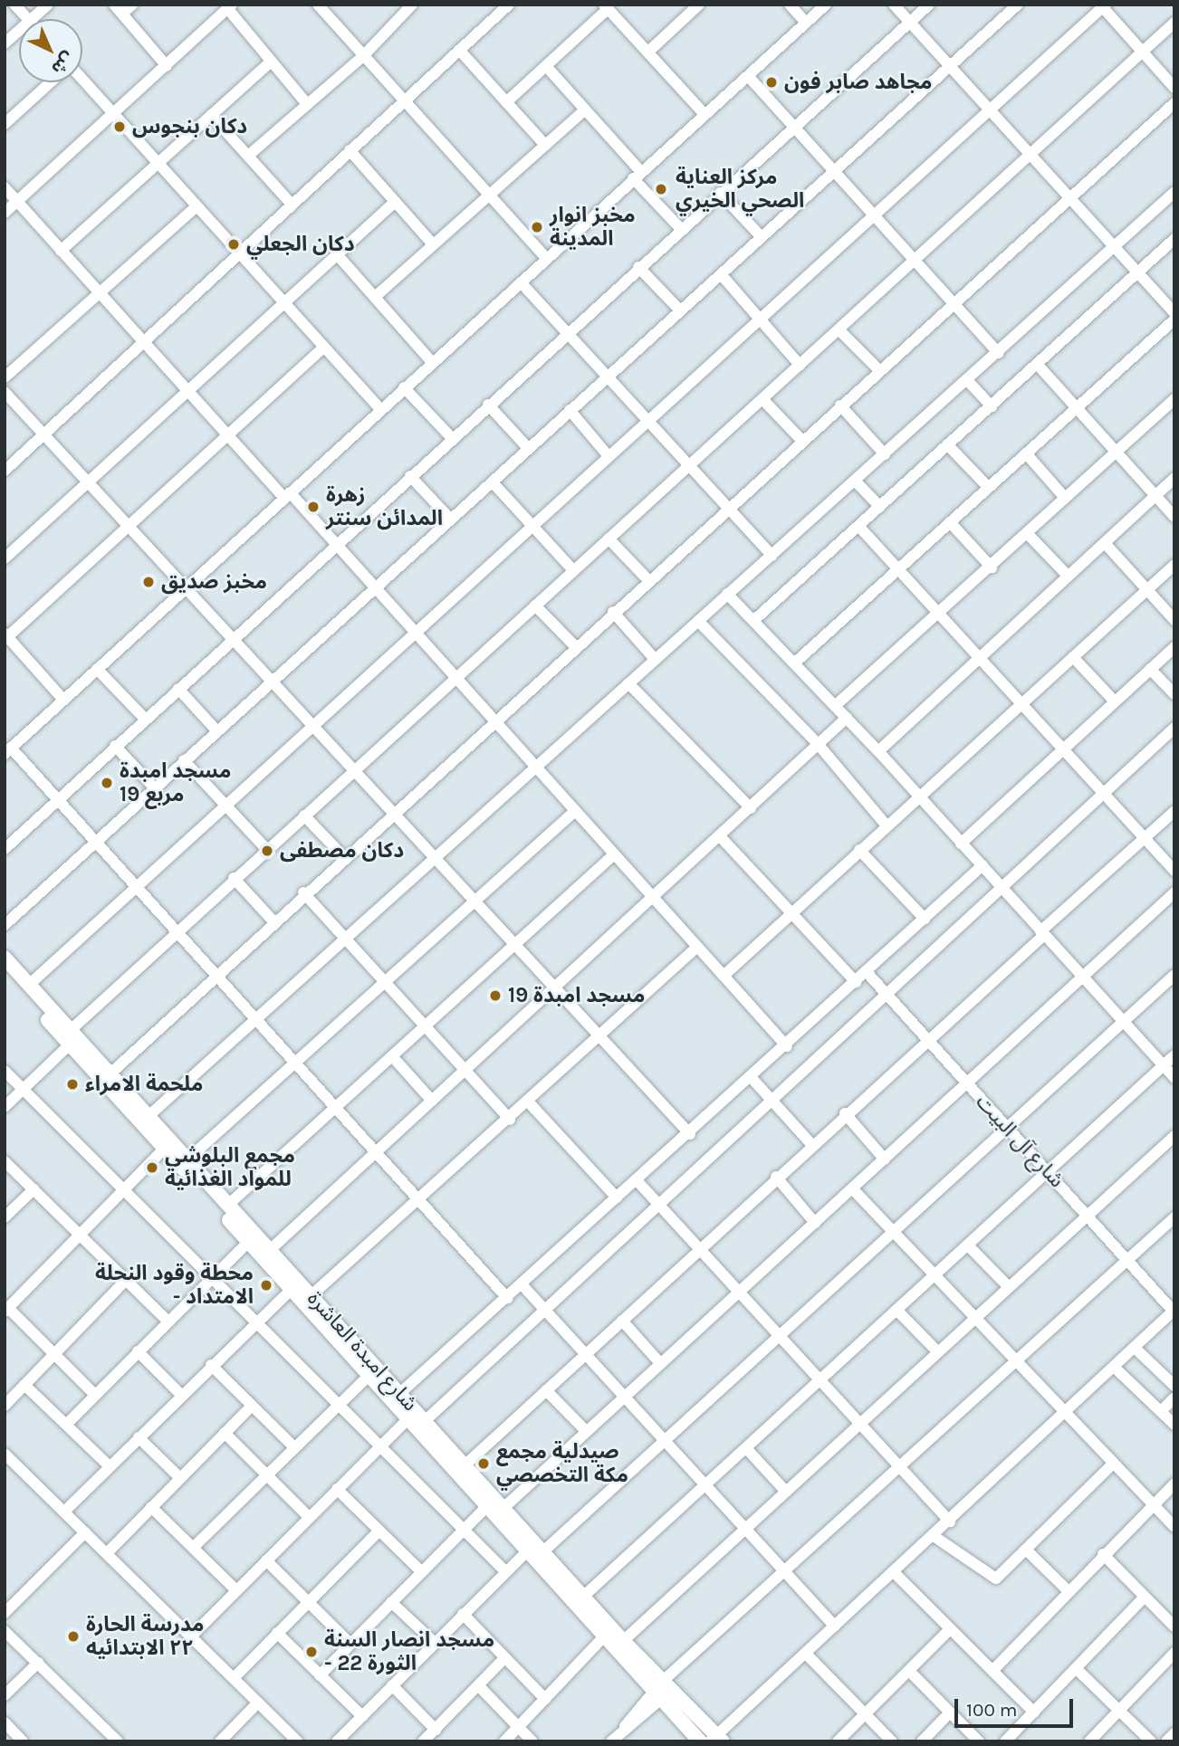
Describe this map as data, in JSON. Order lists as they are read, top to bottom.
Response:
{
  "streets": {
    "main road": ["شارع امبدة العاشرة"],
    "street": ["شارع آل البيت"]
  },
  "places": [
    "مجاهد صابر فون",
    "دكان بنجوس",
    "مركز العناية الصحي الخيري",
    "مخبز انوار المدينة",
    "دكان الجعلي",
    "زهرة المدائن سنتر",
    "مخبز صديق",
    "مسجد امبدة مربع 19",
    "دكان مصطفى",
    "مسجد امبدة 19",
    "ملحمة الامراء",
    "مجمع البلوشي للمواد الغذائية",
    "محطة وقود النحلة - الامتداد",
    "صيدلية مجمع مكة التخصصي",
    "مدرسة الحارة ٢٢ الابتدائيه",
    "مسجد انصار السنة - الثورة 22"
  ],
  "scale_bar": "100 m",
  "north": "bottom right"
}
